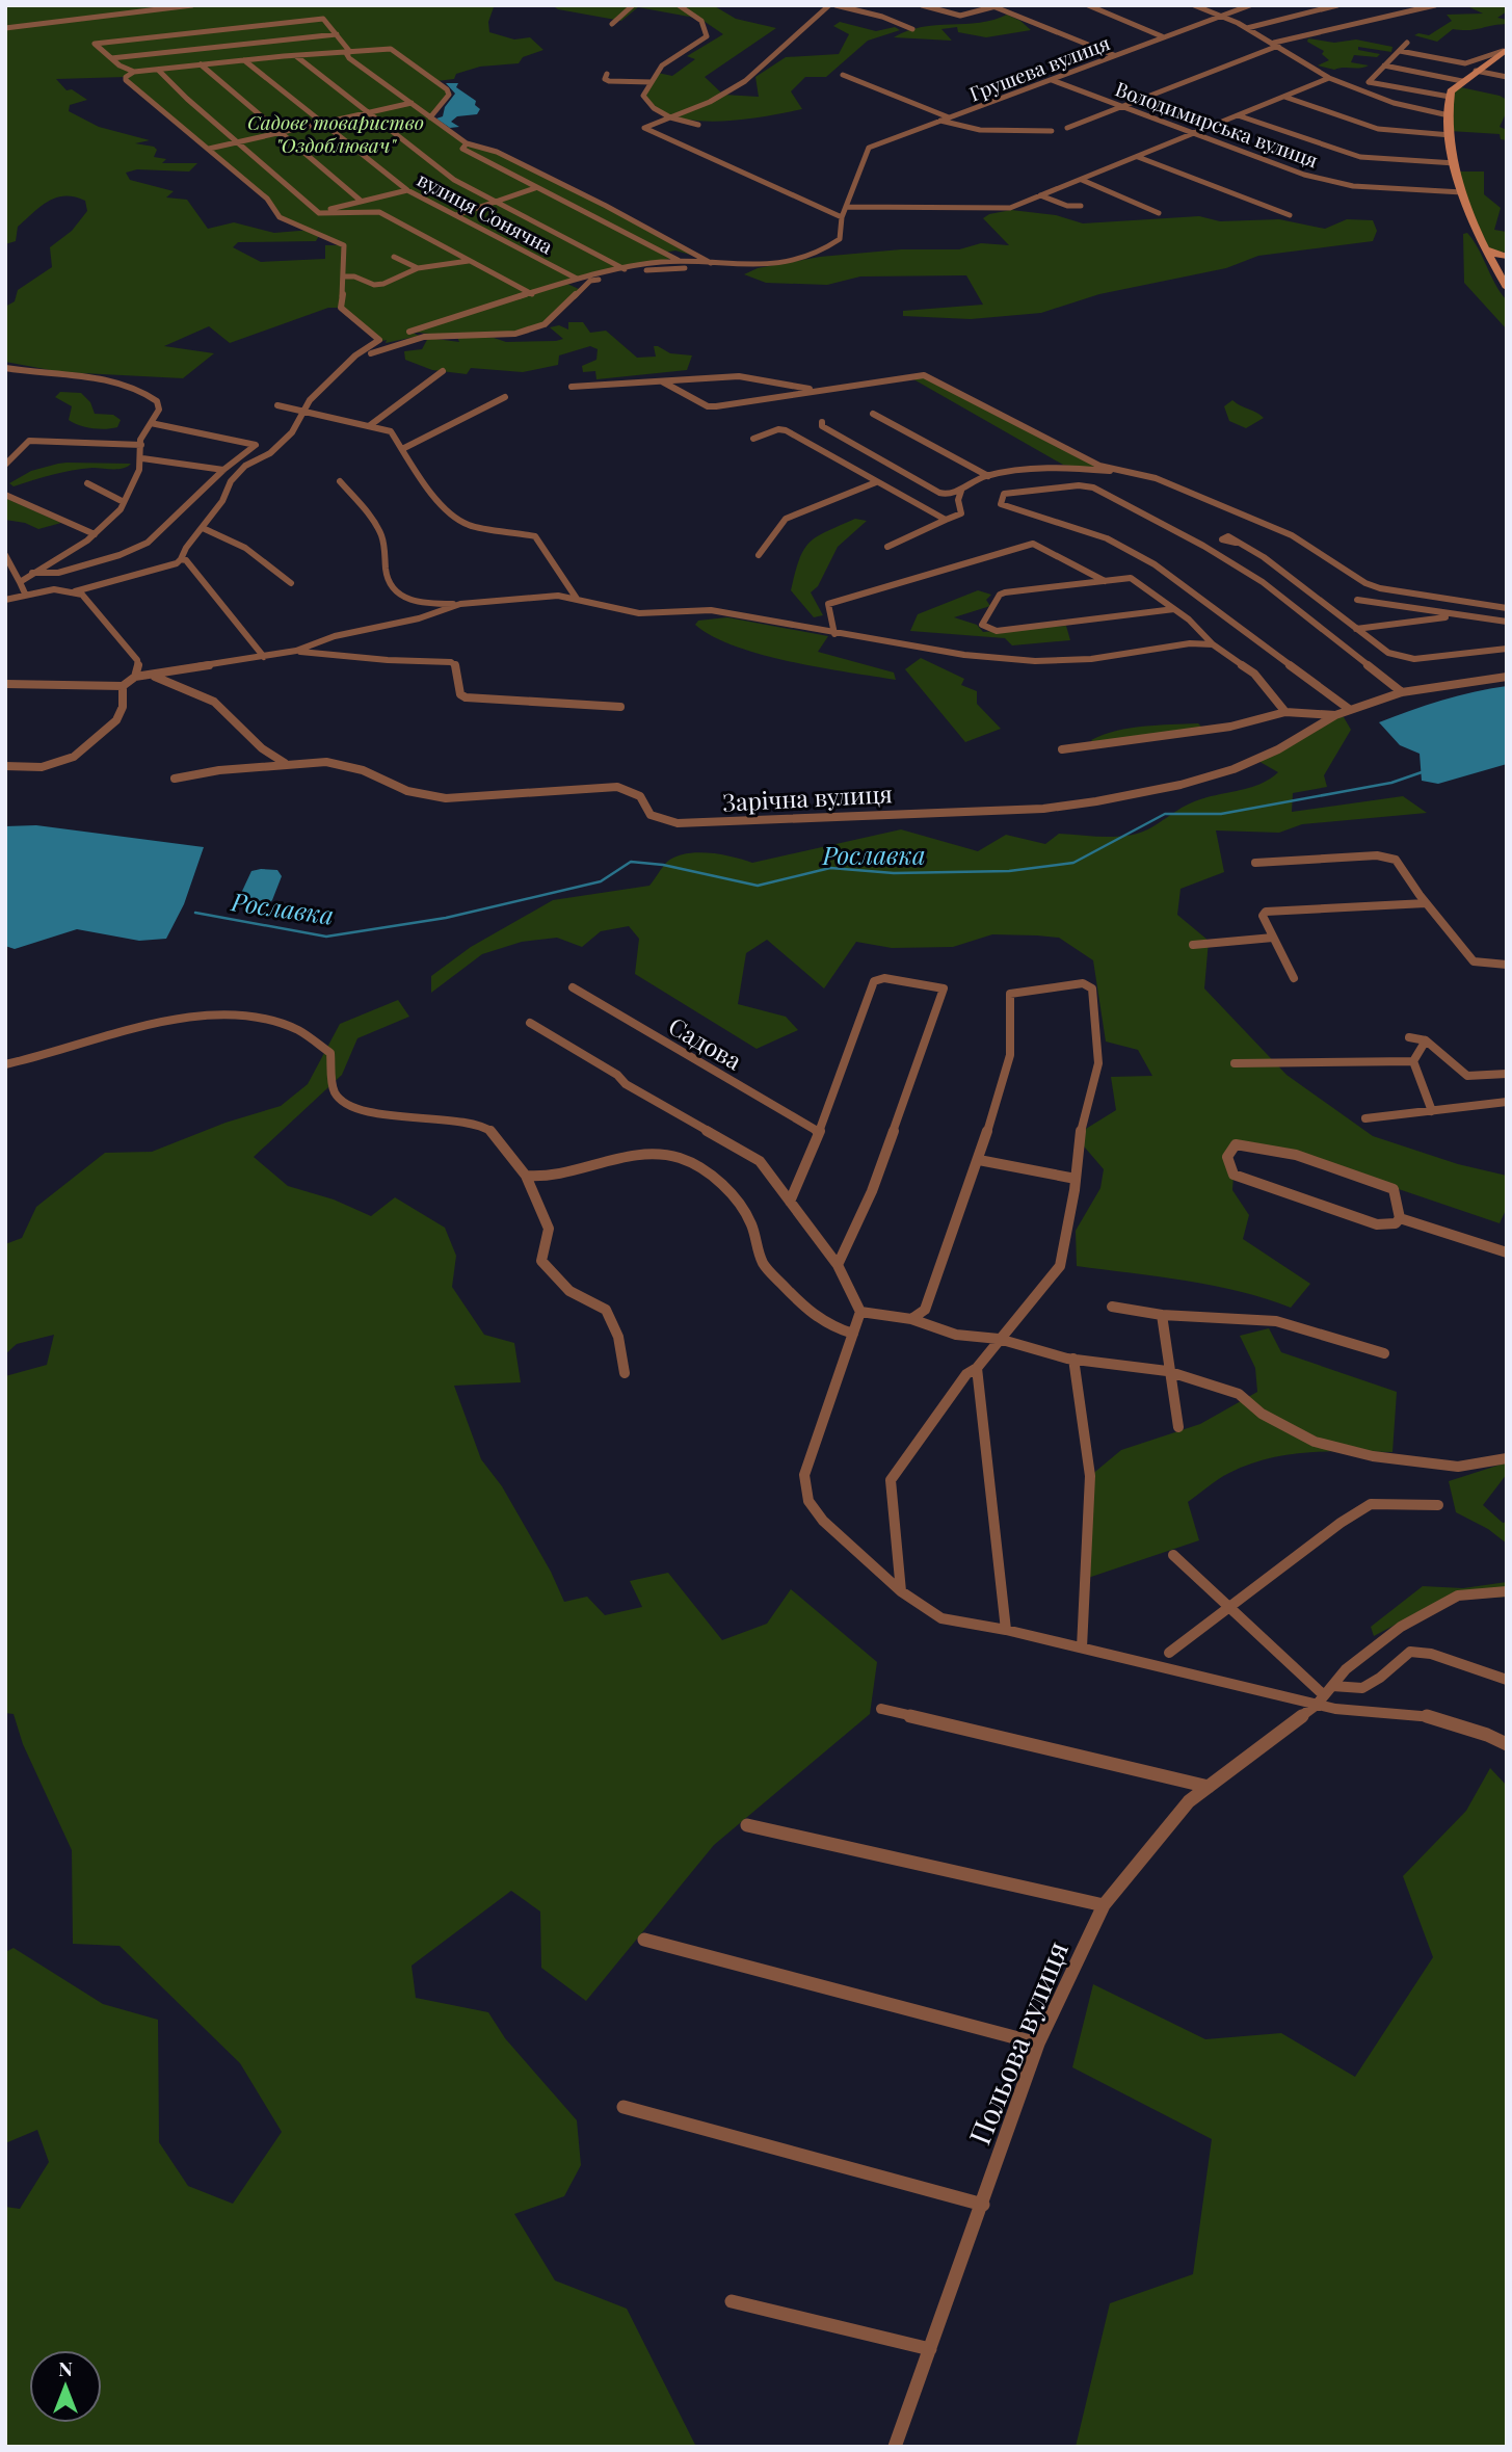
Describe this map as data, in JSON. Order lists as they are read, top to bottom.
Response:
{
  "streets": {
    "street": [
      "Грушева вулиця",
      "Володимирська вулиця",
      "вулиця Сонячна",
      "Зарічна вулиця",
      "Садова",
      "Польова вулиця"
    ]
  },
  "crossings": [
    ["Грушева вулиця", "Володимирська вулиця"]
  ],
  "water": ["Рославка"],
  "parks": ["Садове товариство \"Оздоблювач\""],
  "north": "top"
}
